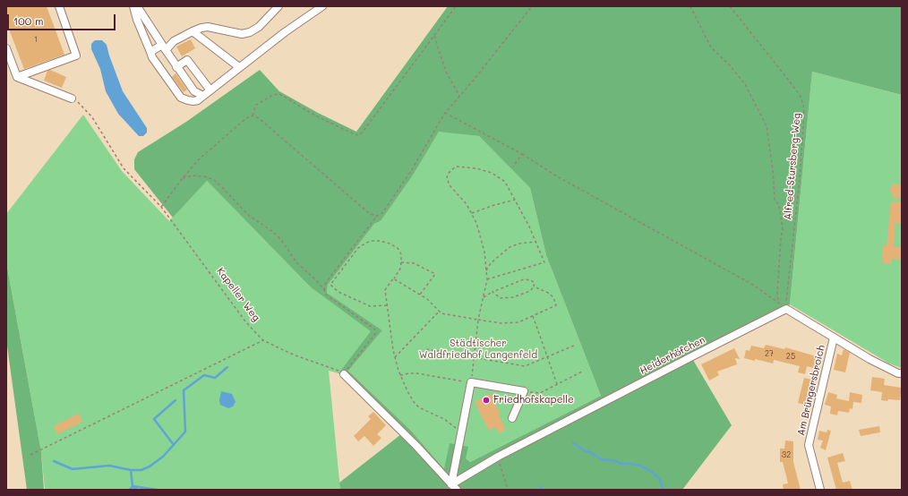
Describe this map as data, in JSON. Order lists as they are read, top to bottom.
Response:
{
  "streets": {
    "street": ["Heiderhöfchen", "Am Brüngersbroich"],
    "path": ["Alfred-Stursberg-Weg", "Kapeller Weg"]
  },
  "crossings": [
    ["Alfred-Stursberg-Weg", "Heiderhöfchen"]
  ],
  "parks": ["Städtischer Waldfriedhof Langenfeld"],
  "places": ["Friedhofskapelle"],
  "house_numbers": [
    "1",
    "27",
    "25",
    "32"
  ],
  "scale_bar": "100 m"
}
